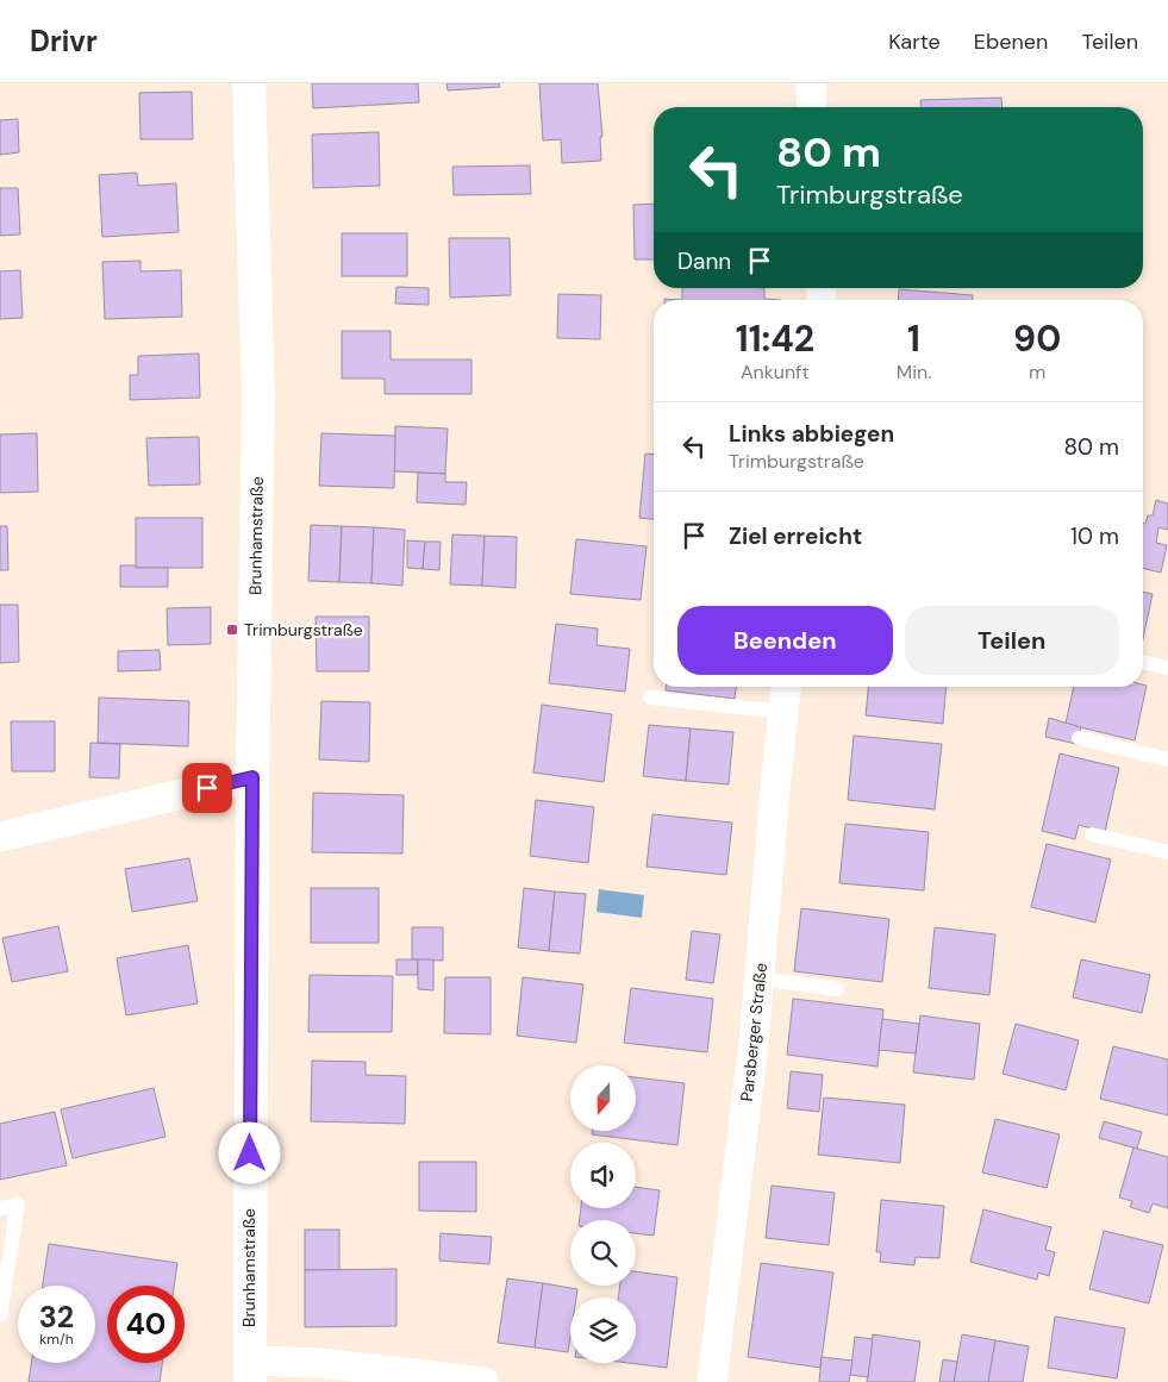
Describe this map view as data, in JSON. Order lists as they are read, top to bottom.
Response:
{
  "streets": {
    "street": ["Brunhamstraße", "Parsberger Straße"]
  },
  "places": {
    "transit": ["Trimburgstraße"]
  },
  "north": "bottom",
  "page": {
    "header": "Drivr",
    "nav": ["Karte", "Ebenen", "Teilen"],
    "turn": ["80 m", "Trimburgstraße"],
    "then": "Dann",
    "eta": [
      "11:42",
      "Ankunft",
      "1",
      "Min.",
      "90",
      "m"
    ],
    "list": [
      {
        "name": "Links abbiegen",
        "note": "Trimburgstraße",
        "value": "80 m"
      },
      {
        "name": "Ziel erreicht",
        "value": "10 m"
      }
    ],
    "buttons": ["Beenden", "Teilen"],
    "speed": "32 km/h",
    "limit": "40"
  }
}
